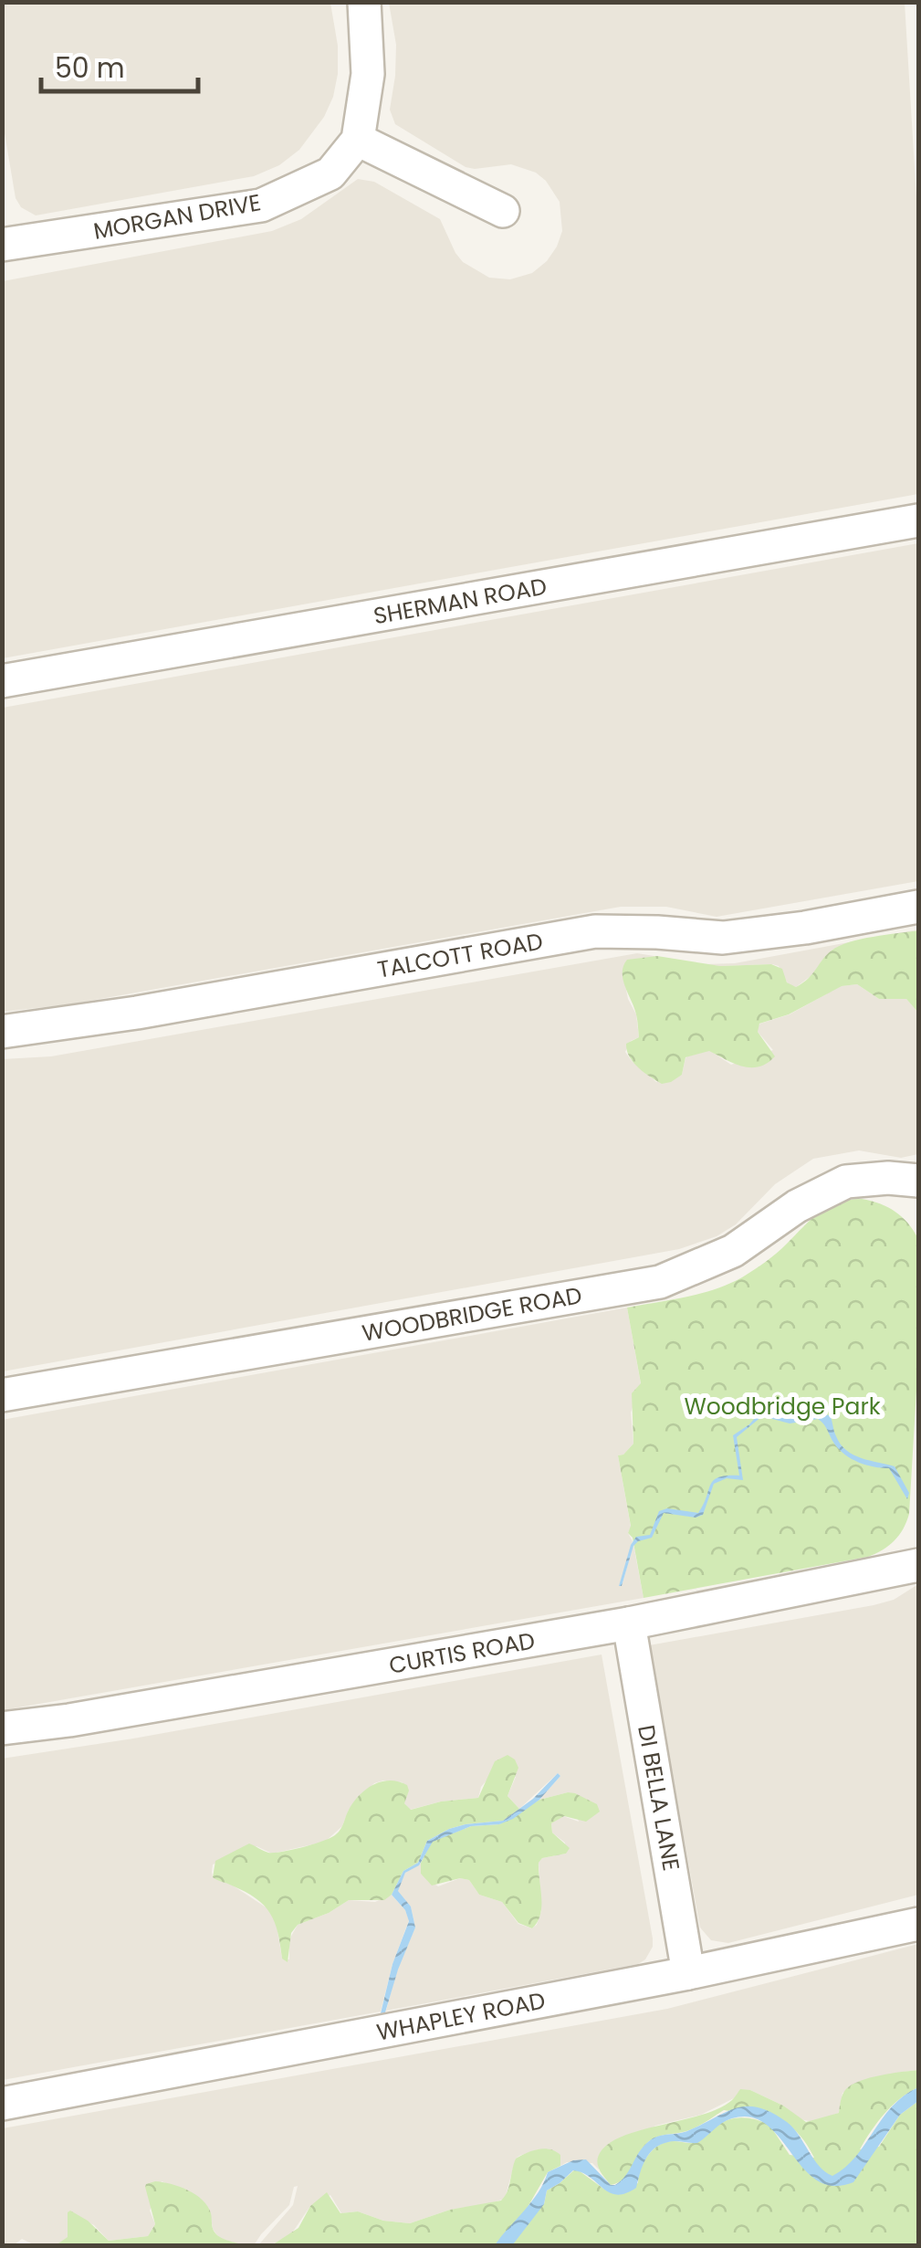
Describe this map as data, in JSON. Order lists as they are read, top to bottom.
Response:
{
  "streets": {
    "street": [
      "MORGAN DRIVE",
      "SHERMAN ROAD",
      "TALCOTT ROAD",
      "WOODBRIDGE ROAD",
      "CURTIS ROAD",
      "DI BELLA LANE",
      "WHAPLEY ROAD"
    ]
  },
  "crossings": [
    ["CURTIS ROAD", "DI BELLA LANE"],
    ["DI BELLA LANE", "WHAPLEY ROAD"]
  ],
  "parks": ["Woodbridge Park"],
  "scale_bar": "50 m"
}
